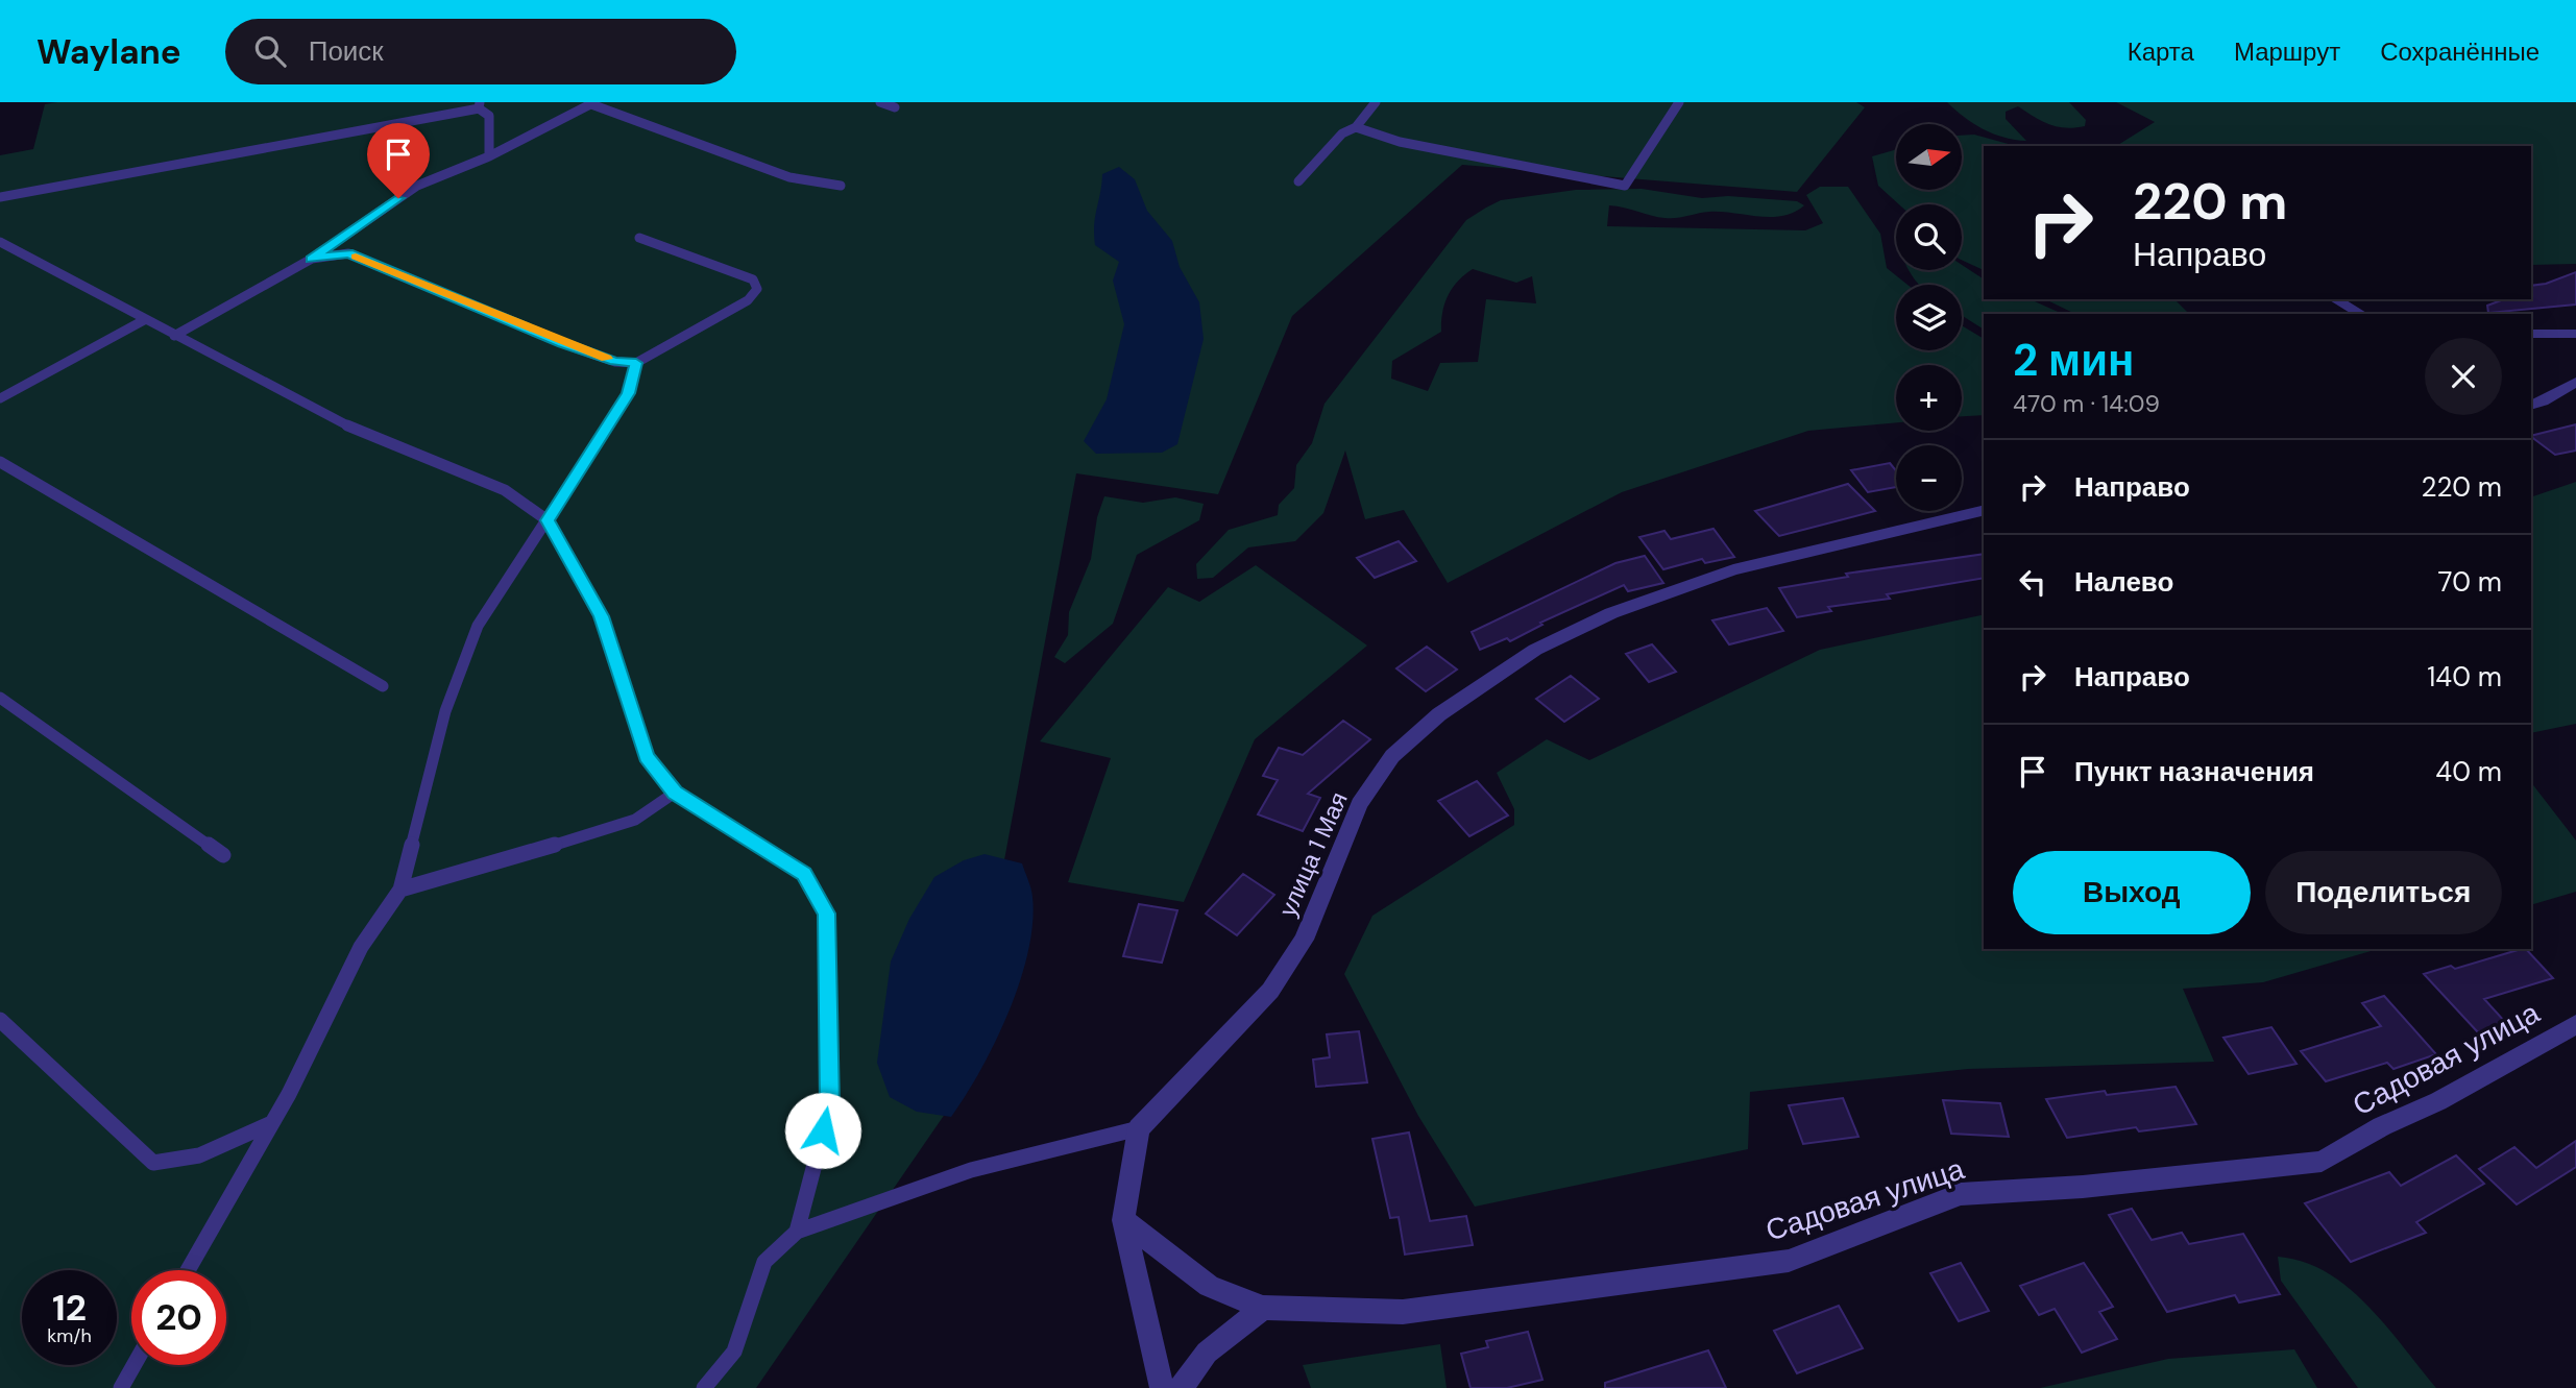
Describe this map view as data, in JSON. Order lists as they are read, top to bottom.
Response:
{
  "streets": {
    "street": ["улица 1 Мая", "Садовая улица"]
  },
  "north": "right",
  "page": {
    "header": "Waylane",
    "search": "Поиск",
    "nav": ["Карта", "Маршрут", "Сохранённые"],
    "map_buttons": ["+", "−"],
    "turn": ["220 m", "Направо"],
    "heading": ["2 мин", "470 m · 14:09"],
    "list": [
      {
        "name": "Направо",
        "value": "220 m"
      },
      {
        "name": "Налево",
        "value": "70 m"
      },
      {
        "name": "Направо",
        "value": "140 m"
      },
      {
        "name": "Пункт назначения",
        "value": "40 m"
      }
    ],
    "buttons": ["Выход", "Поделиться"],
    "speed": "12 km/h",
    "limit": "20"
  }
}
